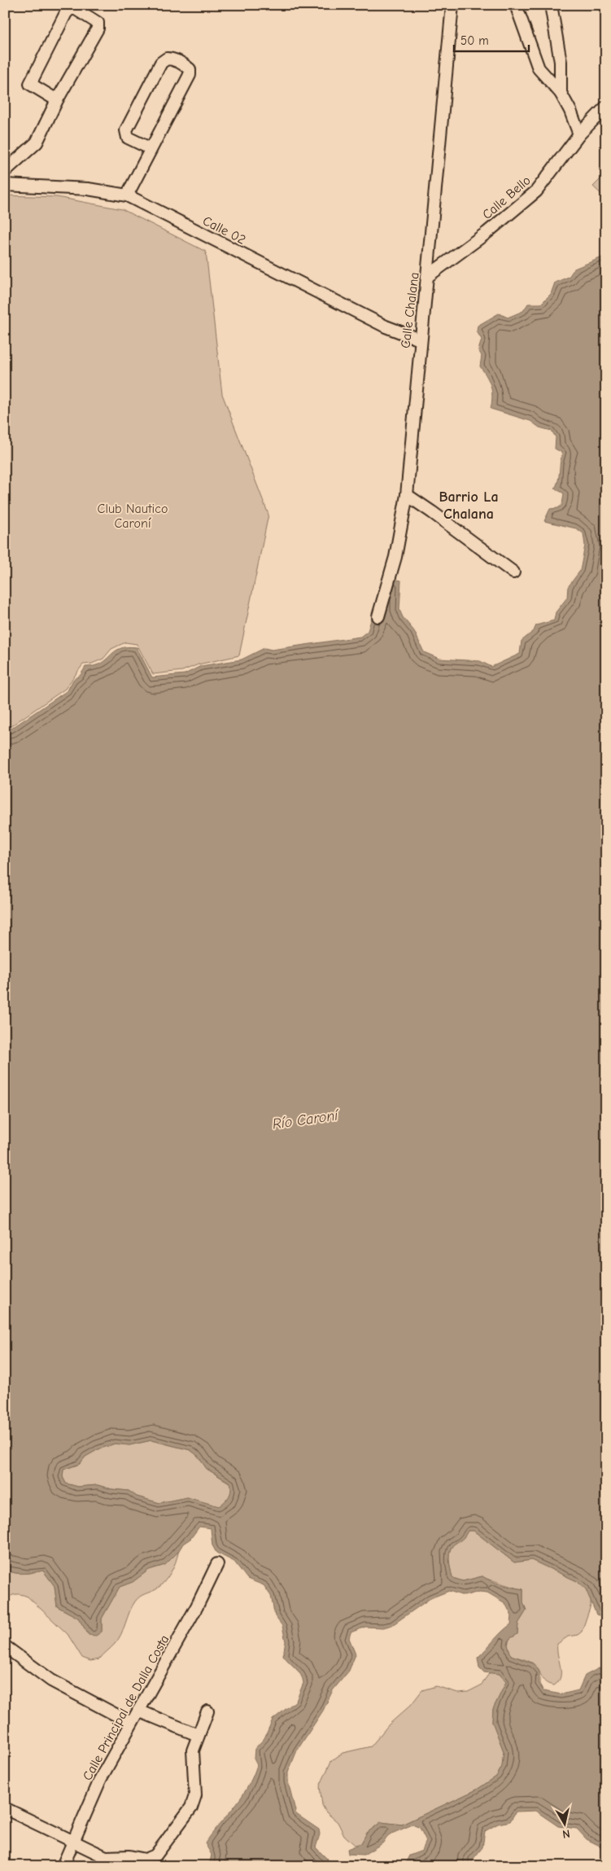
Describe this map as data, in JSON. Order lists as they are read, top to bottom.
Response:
{
  "streets": {
    "street": [
      "Calle Bello",
      "Calle 02",
      "Calle Chalana",
      "Calle Principal de Dalla Costa"
    ]
  },
  "crossings": [
    ["Calle Bello", "Calle Chalana"],
    ["Calle 02", "Calle Chalana"]
  ],
  "districts": ["Barrio La Chalana"],
  "water": ["Río Caroní"],
  "parks": ["Club Nautico Caroní"],
  "scale_bar": "50 m",
  "north": "bottom"
}
